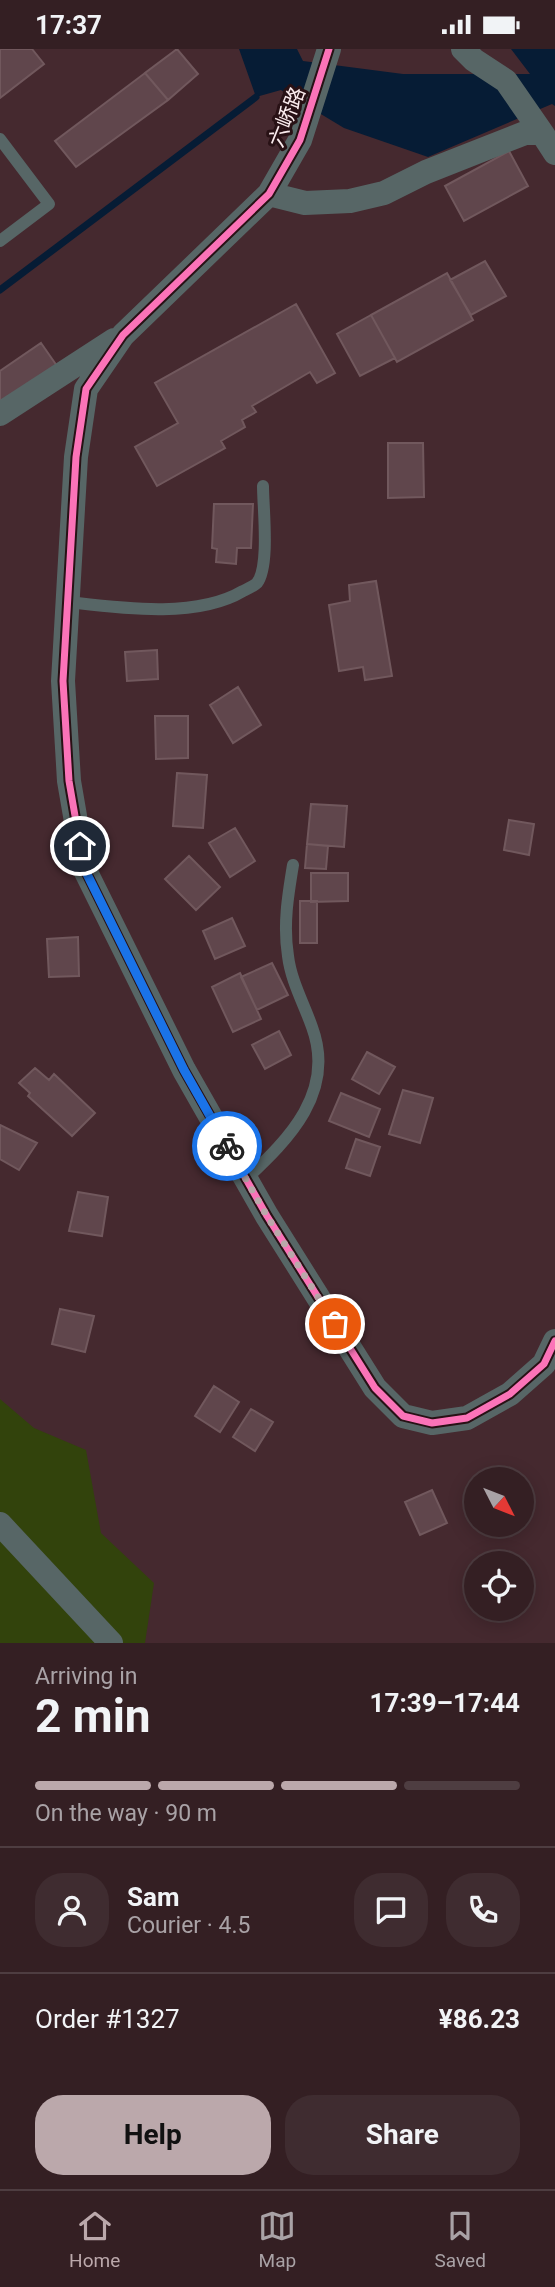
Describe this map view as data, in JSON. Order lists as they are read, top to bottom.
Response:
{
  "streets": {
    "street": ["六峤路"]
  },
  "north": "bottom right",
  "page": {
    "status": "17:37",
    "heading": ["2 min", "Arriving in", "17:39–17:44"],
    "panel": [
      "Sam",
      "Courier · 4.5",
      "Order #1327",
      "¥86.23"
    ],
    "bar": "On the way · 90 m",
    "buttons": ["Help", "Share"],
    "tabs": ["Home", "Map", "Saved"]
  }
}
